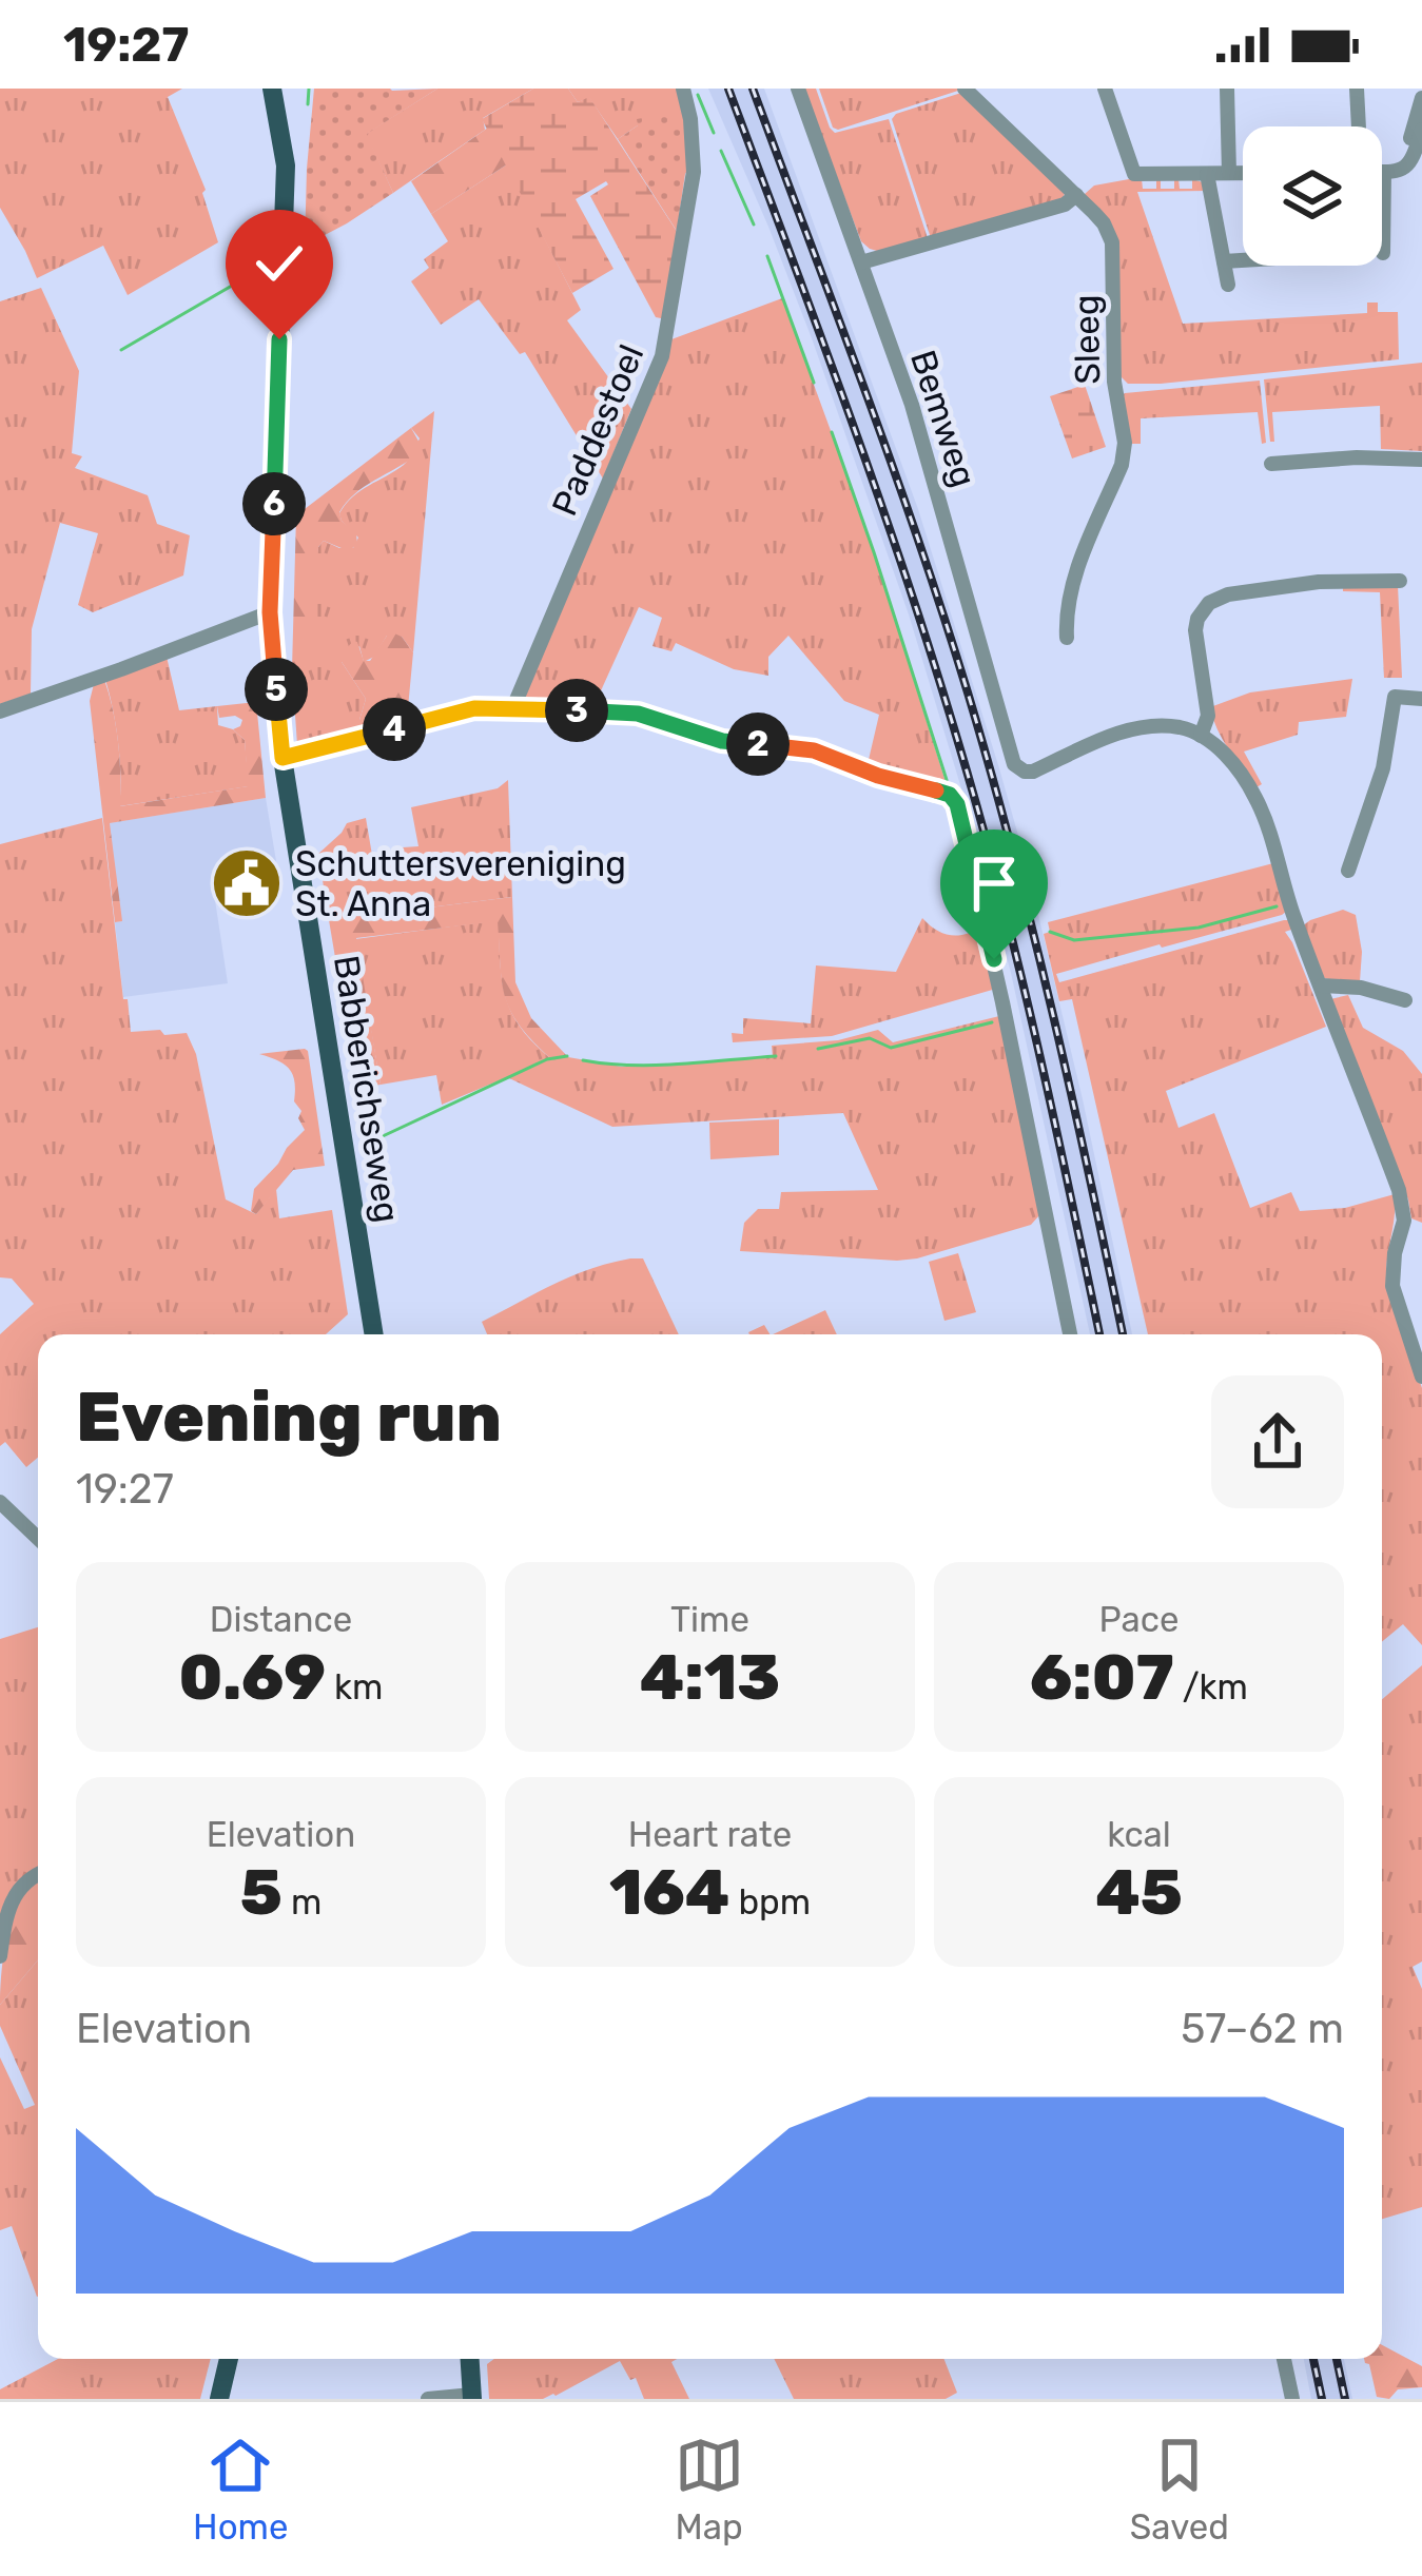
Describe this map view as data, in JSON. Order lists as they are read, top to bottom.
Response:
{
  "streets": {
    "main road": ["Babberichseweg"],
    "street": ["Sleeg", "Bemweg", "Paddestoel"]
  },
  "places": {
    "public building": ["Schuttersvereniging St. Anna"]
  },
  "page": {
    "status": "19:27",
    "pins": [
      "6",
      "5",
      "3",
      "4",
      "2"
    ],
    "heading": ["Evening run", "19:27"],
    "stats": [
      ["Distance", "0.69 km"],
      ["Time", "4:13"],
      ["Pace", "6:07 /km"],
      ["Elevation", "5 m"],
      ["Heart rate", "164 bpm"],
      ["kcal", "45"]
    ],
    "chart": ["Elevation", "57–62 m"],
    "tabs": ["Home", "Map", "Saved"]
  }
}
